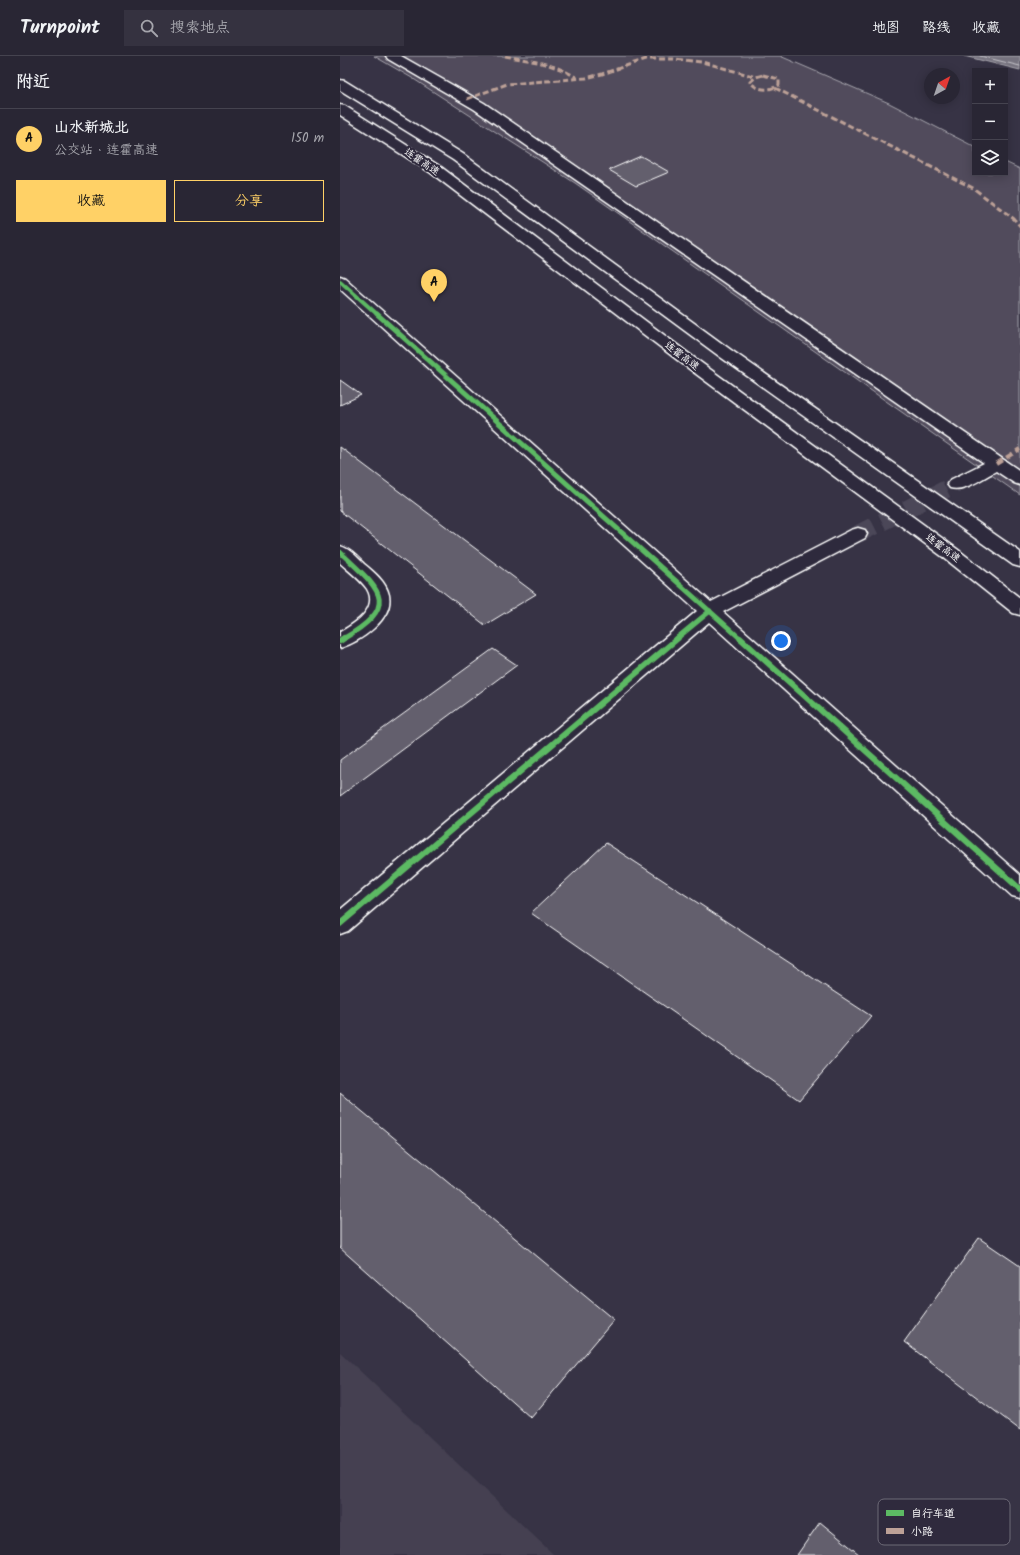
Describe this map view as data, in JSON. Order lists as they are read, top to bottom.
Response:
{
  "streets": {
    "main road": ["连霍高速"]
  },
  "legend": ["自行车道", "小路"],
  "north": "top right",
  "page": {
    "header": "Turnpoint",
    "search": "搜索地点",
    "nav": ["地图", "路线", "收藏"],
    "heading": "附近",
    "map_buttons": ["+", "−"],
    "list": [
      {
        "mark": "A",
        "name": "山水新城北",
        "note": "公交站 · 连霍高速",
        "value": "150 m"
      }
    ],
    "buttons": ["收藏", "分享"],
    "pins": "A"
  }
}
